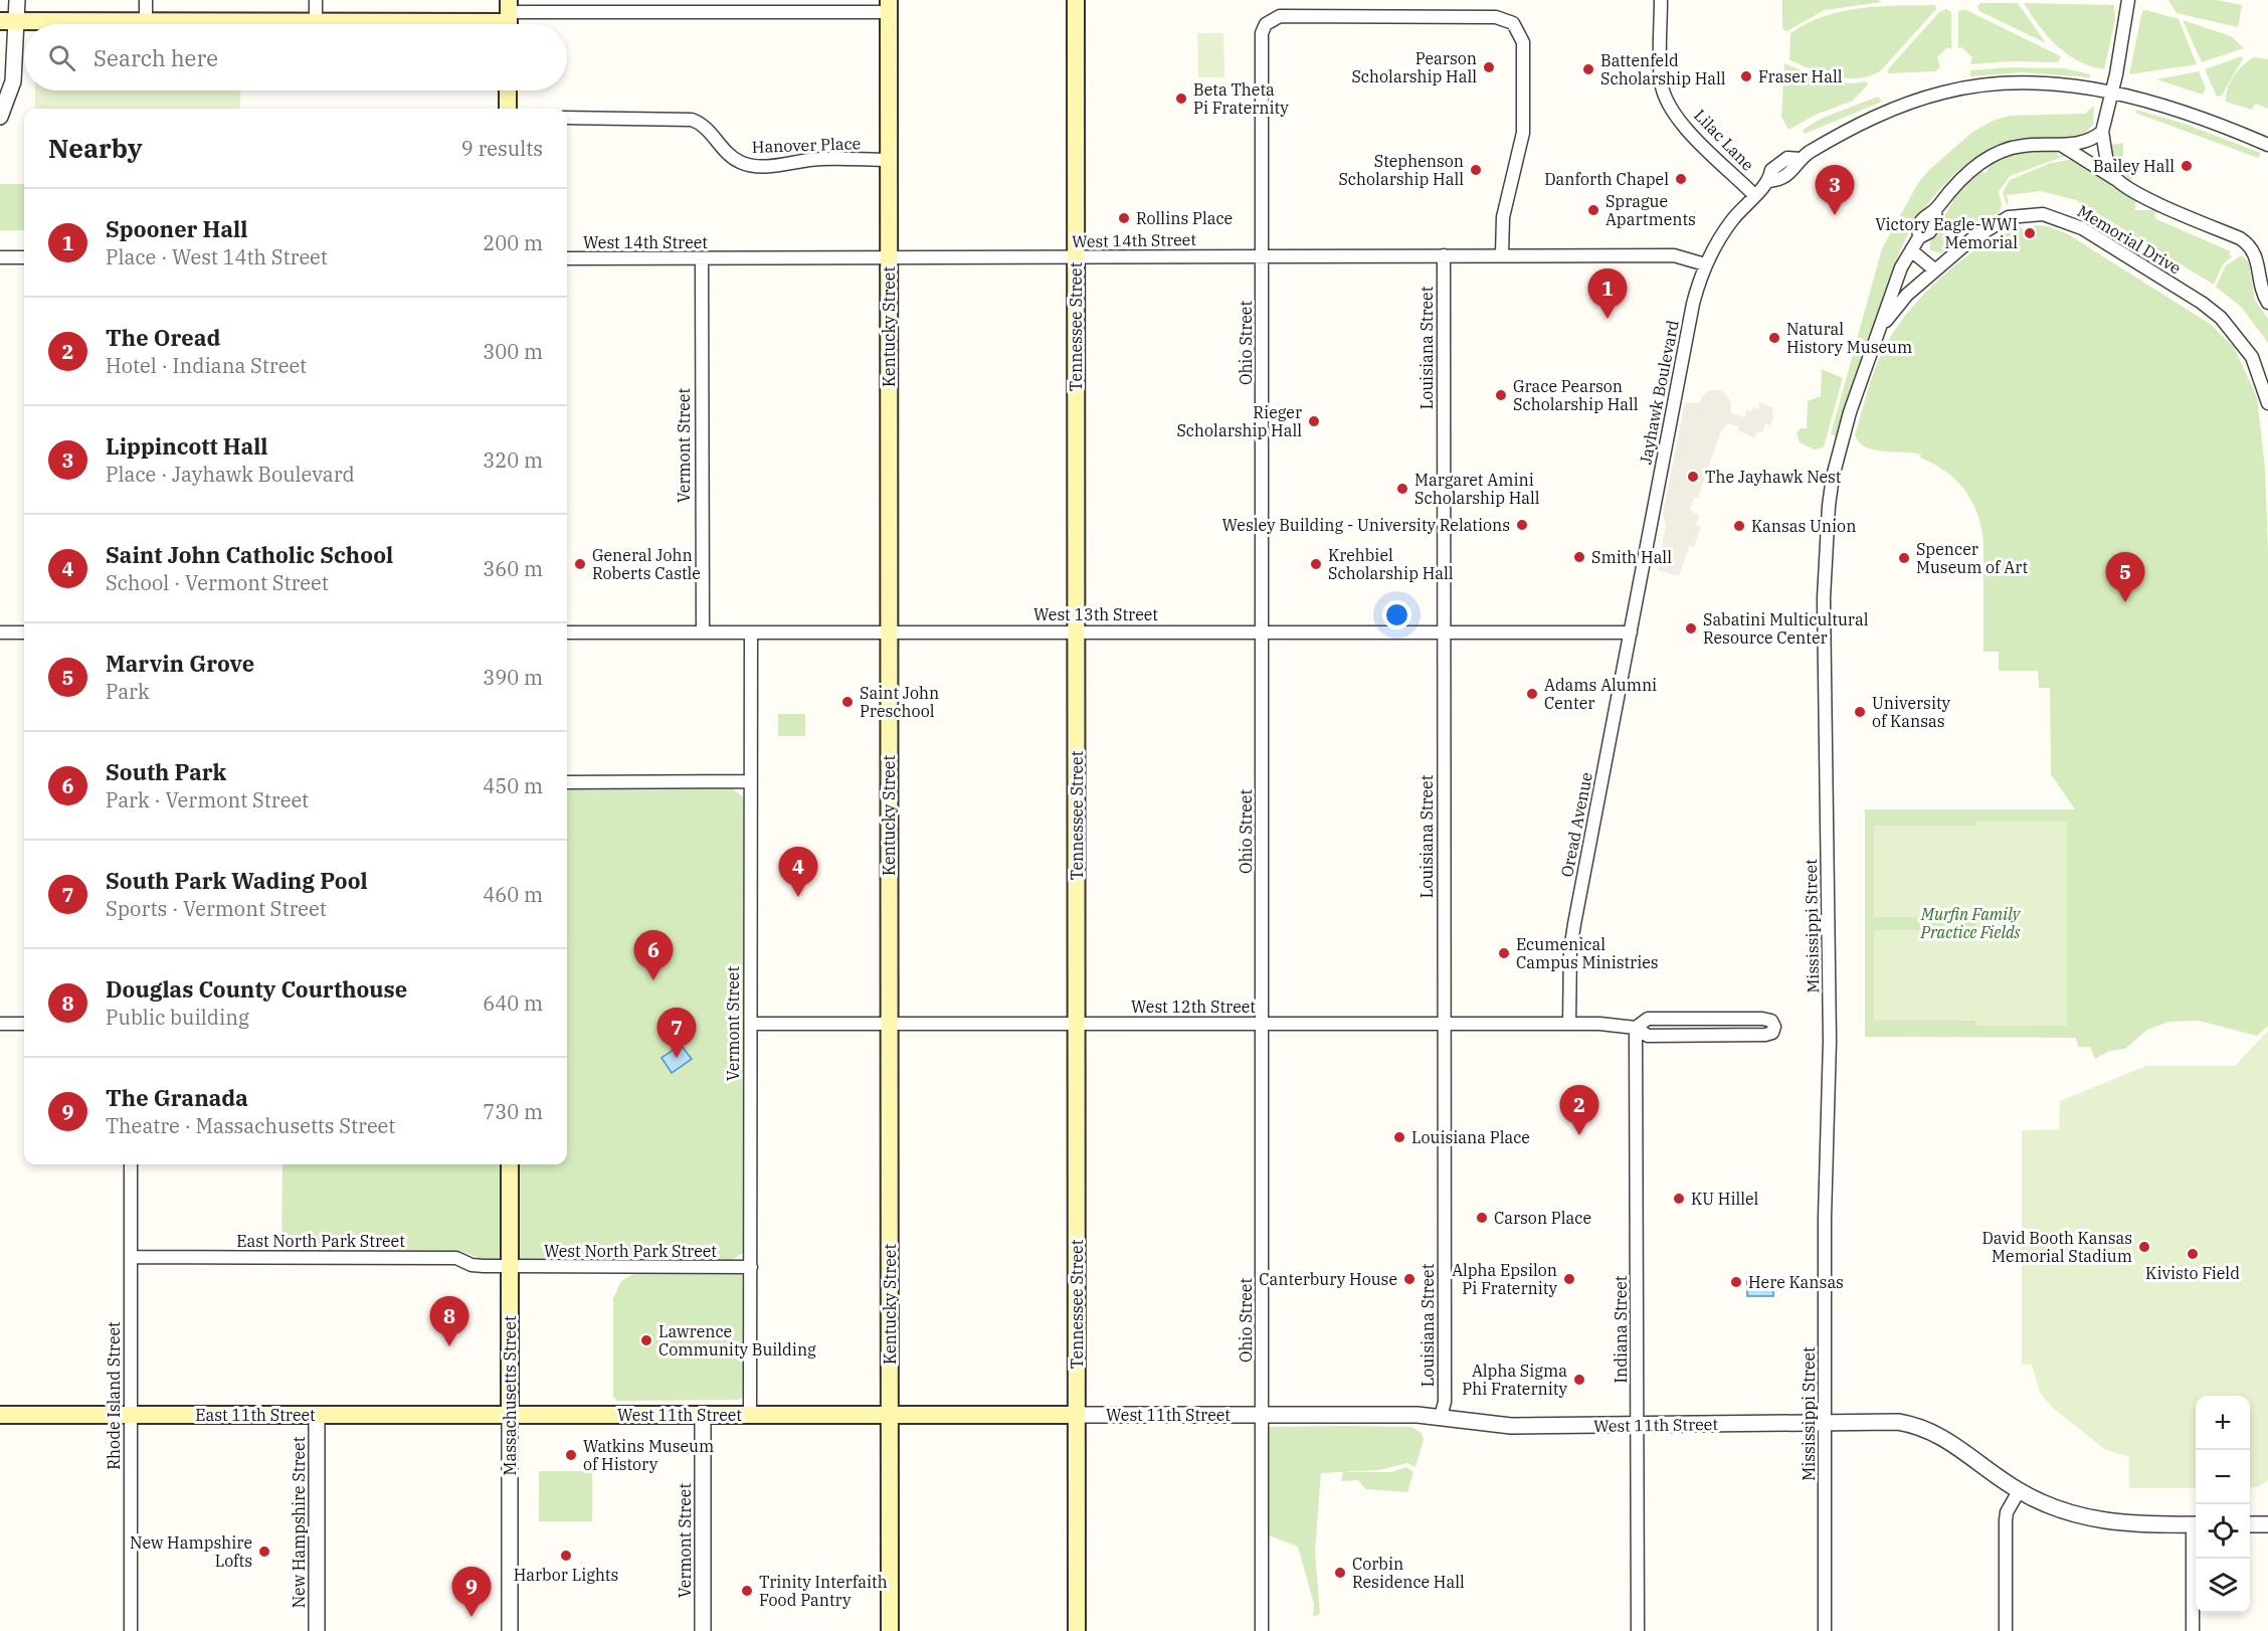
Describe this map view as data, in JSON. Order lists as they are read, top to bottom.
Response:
{
  "streets": {
    "main road": [
      "Kentucky Street",
      "Tennessee Street",
      "Massachusetts Street",
      "East 11th Street",
      "West 11th Street"
    ],
    "street": [
      "Lilac Lane",
      "Hanover Place",
      "Memorial Drive",
      "West 14th Street",
      "Ohio Street",
      "Louisiana Street",
      "Jayhawk Boulevard",
      "Vermont Street",
      "West 13th Street",
      "Oread Avenue",
      "Mississippi Street",
      "West 12th Street",
      "East North Park Street",
      "West North Park Street",
      "Indiana Street",
      "Rhode Island Street",
      "New Hampshire Street"
    ]
  },
  "crossings": [
    ["Lilac Lane", "Jayhawk Boulevard"],
    ["Hanover Place", "Kentucky Street"],
    ["Memorial Drive", "Mississippi Street"],
    ["West 14th Street", "Kentucky Street"],
    ["West 14th Street", "Tennessee Street"],
    ["West 14th Street", "Ohio Street"],
    ["West 14th Street", "Louisiana Street"],
    ["West 14th Street", "Jayhawk Boulevard"],
    ["West 14th Street", "Vermont Street"],
    ["Kentucky Street", "West 13th Street"],
    ["Kentucky Street", "West 12th Street"],
    ["Kentucky Street", "West 11th Street"],
    ["Tennessee Street", "West 13th Street"],
    ["Tennessee Street", "West 12th Street"],
    ["Tennessee Street", "West 11th Street"],
    ["Ohio Street", "West 13th Street"],
    ["Ohio Street", "West 12th Street"],
    ["Ohio Street", "West 11th Street"],
    ["Louisiana Street", "West 13th Street"],
    ["Louisiana Street", "West 12th Street"],
    ["Louisiana Street", "West 11th Street"],
    ["Jayhawk Boulevard", "West 13th Street"],
    ["Jayhawk Boulevard", "Oread Avenue"],
    ["Vermont Street", "West 13th Street"],
    ["Vermont Street", "West 12th Street"],
    ["Vermont Street", "West North Park Street"],
    ["Vermont Street", "West 11th Street"],
    ["West 13th Street", "Oread Avenue"],
    ["Oread Avenue", "West 12th Street"],
    ["Mississippi Street", "West 11th Street"],
    ["West 12th Street", "Indiana Street"],
    ["East North Park Street", "West North Park Street"],
    ["East North Park Street", "Rhode Island Street"],
    ["East North Park Street", "Massachusetts Street"],
    ["West North Park Street", "Massachusetts Street"],
    ["Indiana Street", "West 11th Street"],
    ["Rhode Island Street", "East 11th Street"],
    ["Massachusetts Street", "East 11th Street"],
    ["Massachusetts Street", "West 11th Street"],
    ["East 11th Street", "West 11th Street"],
    ["East 11th Street", "New Hampshire Street"]
  ],
  "parks": ["Murfin Family Practice Fields"],
  "places": [
    "Pearson Scholarship Hall",
    "Battenfeld Scholarship Hall",
    "Fraser Hall",
    "Beta Theta Pi Fraternity",
    "Bailey Hall",
    "Stephenson Scholarship Hall",
    "Danforth Chapel",
    "Sprague Apartments",
    "Rollins Place",
    "Victory Eagle-WWI Memorial",
    "Natural History Museum",
    "Grace Pearson Scholarship Hall",
    "Rieger Scholarship Hall",
    "The Jayhawk Nest",
    "Margaret Amini Scholarship Hall",
    "Wesley Building - University Relations",
    "Kansas Union",
    "Smith Hall",
    "Spencer Museum of Art",
    "General John Roberts Castle",
    "Krehbiel Scholarship Hall",
    "Sabatini Multicultural Resource Center",
    "Adams Alumni Center",
    "Saint John Preschool",
    "University of Kansas",
    "Ecumenical Campus Ministries",
    "Louisiana Place",
    "KU Hillel",
    "Carson Place",
    "David Booth Kansas Memorial Stadium",
    "Kivisto Field",
    "Canterbury House",
    "Alpha Epsilon Pi Fraternity",
    "Here Kansas",
    "Lawrence Community Building",
    "Alpha Sigma Phi Fraternity",
    "Watkins Museum of History",
    "New Hampshire Lofts",
    "Harbor Lights",
    "Corbin Residence Hall",
    "Trinity Interfaith Food Pantry"
  ],
  "page": {
    "search": "Search here",
    "heading": ["Nearby", "9 results"],
    "pins": [
      "3",
      "1",
      "5",
      "4",
      "6",
      "7",
      "2",
      "8",
      "9"
    ],
    "list": [
      {
        "mark": "1",
        "name": "Spooner Hall",
        "note": "Place · West 14th Street",
        "value": "200 m"
      },
      {
        "mark": "2",
        "name": "The Oread",
        "note": "Hotel · Indiana Street",
        "value": "300 m"
      },
      {
        "mark": "3",
        "name": "Lippincott Hall",
        "note": "Place · Jayhawk Boulevard",
        "value": "320 m"
      },
      {
        "mark": "4",
        "name": "Saint John Catholic School",
        "note": "School · Vermont Street",
        "value": "360 m"
      },
      {
        "mark": "5",
        "name": "Marvin Grove",
        "note": "Park",
        "value": "390 m"
      },
      {
        "mark": "6",
        "name": "South Park",
        "note": "Park · Vermont Street",
        "value": "450 m"
      },
      {
        "mark": "7",
        "name": "South Park Wading Pool",
        "note": "Sports · Vermont Street",
        "value": "460 m"
      },
      {
        "mark": "8",
        "name": "Douglas County Courthouse",
        "note": "Public building",
        "value": "640 m"
      },
      {
        "mark": "9",
        "name": "The Granada",
        "note": "Theatre · Massachusetts Street",
        "value": "730 m"
      }
    ],
    "map_buttons": ["+", "−"]
  }
}
